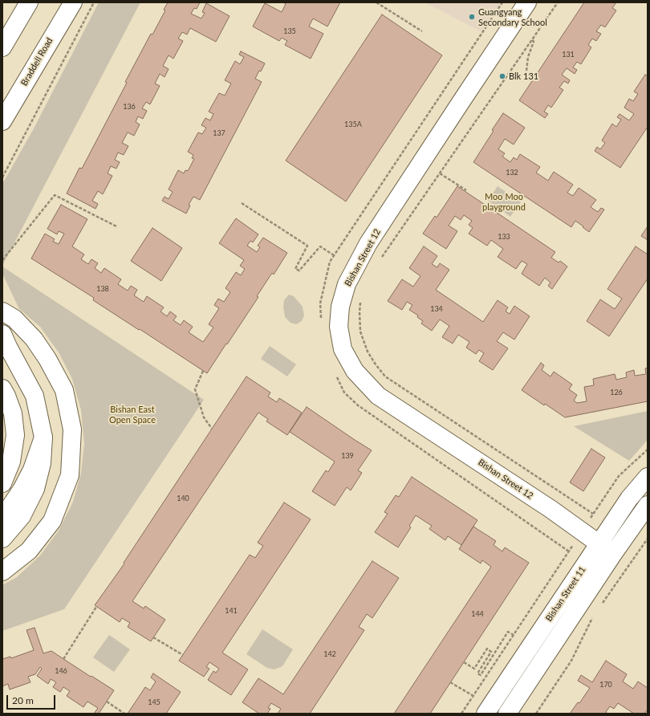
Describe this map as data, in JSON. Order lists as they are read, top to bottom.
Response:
{
  "streets": {
    "main road": ["Braddell Road", "Bishan Street 12", "Bishan Street 11"]
  },
  "crossings": [
    ["Bishan Street 12", "Bishan Street 11"]
  ],
  "parks": ["Moo Moo playground", "Bishan East Open Space"],
  "places": ["Guangyang Secondary School", "Blk 131"],
  "house_numbers": [
    "135",
    "131",
    "136",
    "135A",
    "137",
    "132",
    "133",
    "138",
    "134",
    "126",
    "139",
    "140",
    "141",
    "144",
    "142",
    "146",
    "170",
    "145"
  ],
  "scale_bar": "20 m"
}
